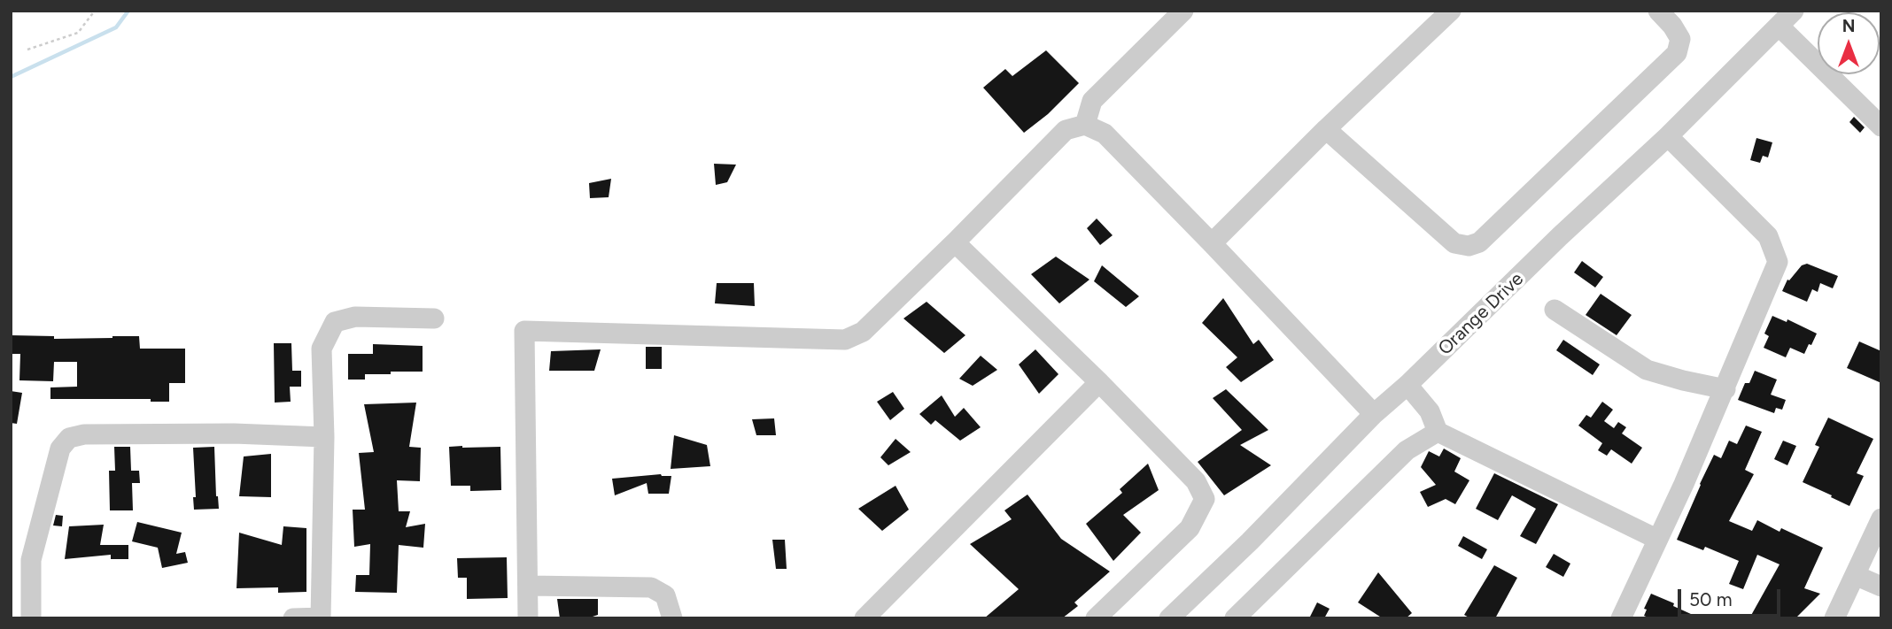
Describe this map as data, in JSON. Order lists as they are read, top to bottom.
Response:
{
  "streets": {
    "street": ["Orange Drive"]
  },
  "scale_bar": "50 m",
  "north": "top"
}
